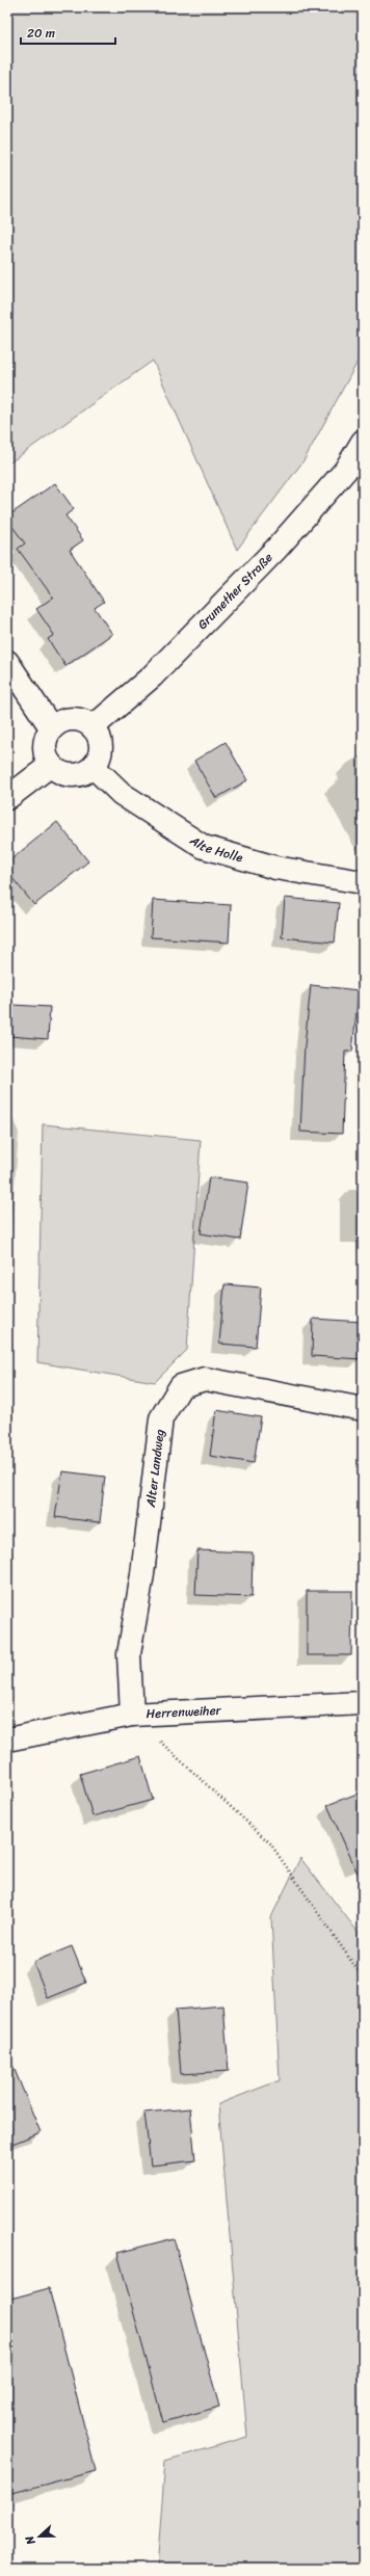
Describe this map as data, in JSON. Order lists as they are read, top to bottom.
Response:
{
  "streets": {
    "street": [
      "Grumether Straße",
      "Alte Holle",
      "Alter Landweg",
      "Herrenweiher"
    ]
  },
  "crossings": [
    ["Grumether Straße", "Alte Holle"],
    ["Alter Landweg", "Herrenweiher"]
  ],
  "scale_bar": "20 m",
  "north": "left"
}
